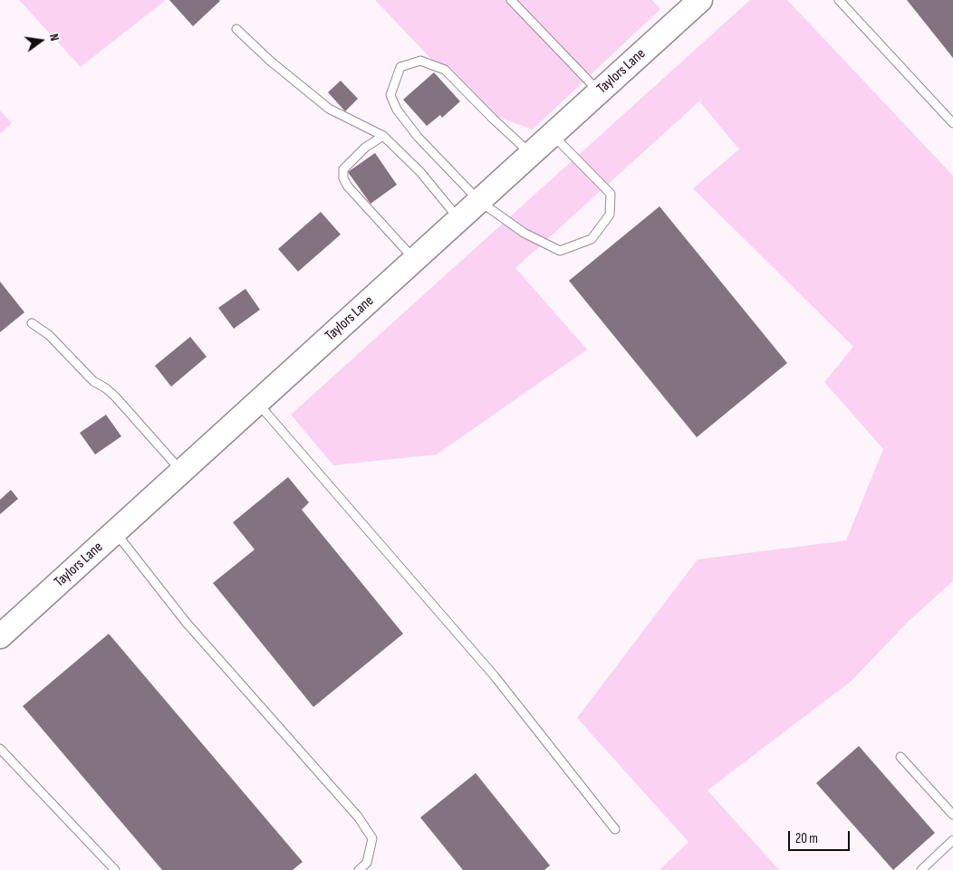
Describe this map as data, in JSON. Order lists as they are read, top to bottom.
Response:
{
  "streets": {
    "street": ["Taylors Lane"]
  },
  "scale_bar": "20 m",
  "north": "right"
}
